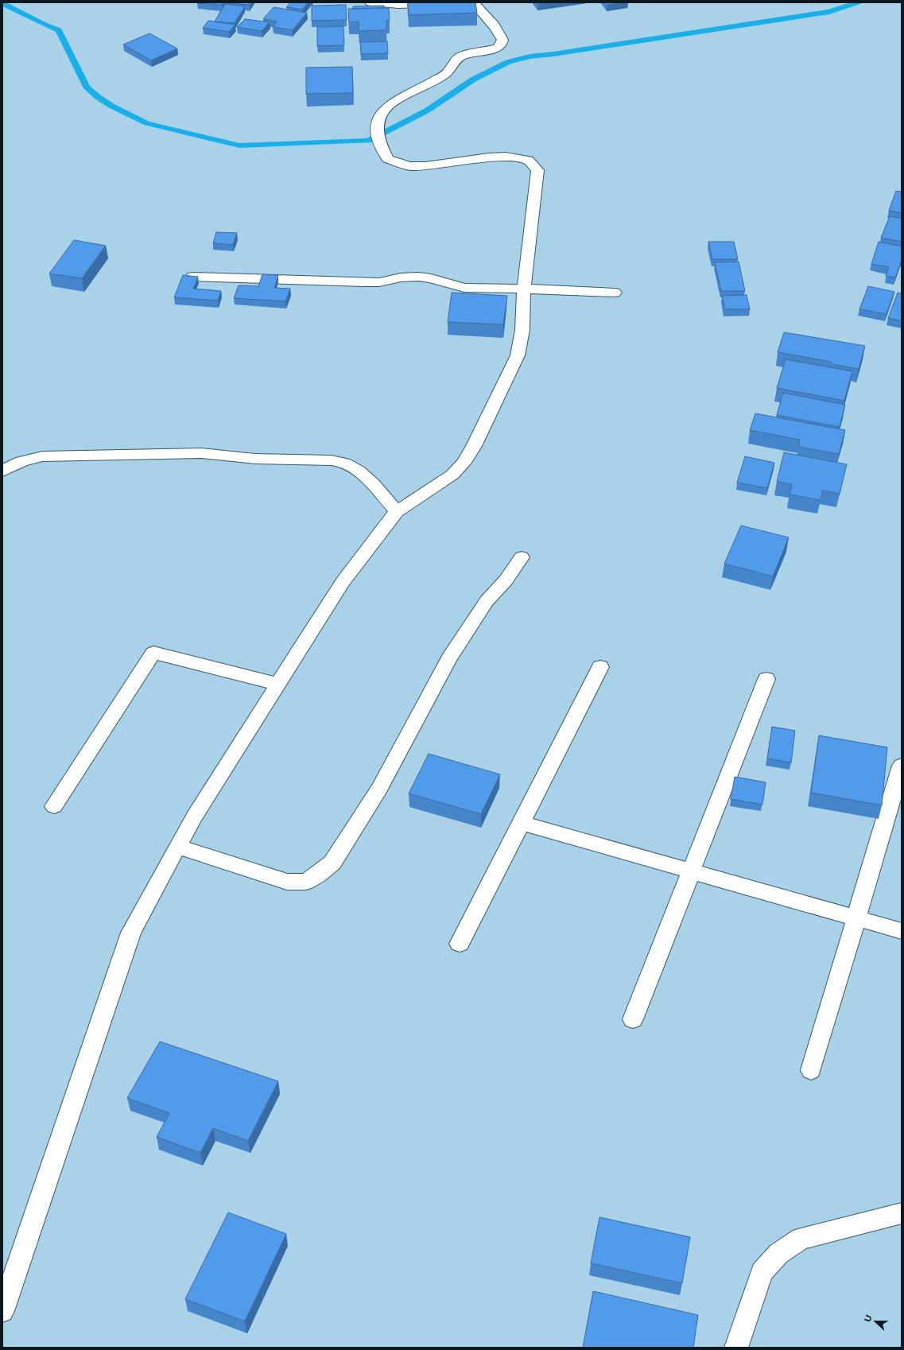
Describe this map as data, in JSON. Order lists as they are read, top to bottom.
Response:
{
  "north": "left"
}
